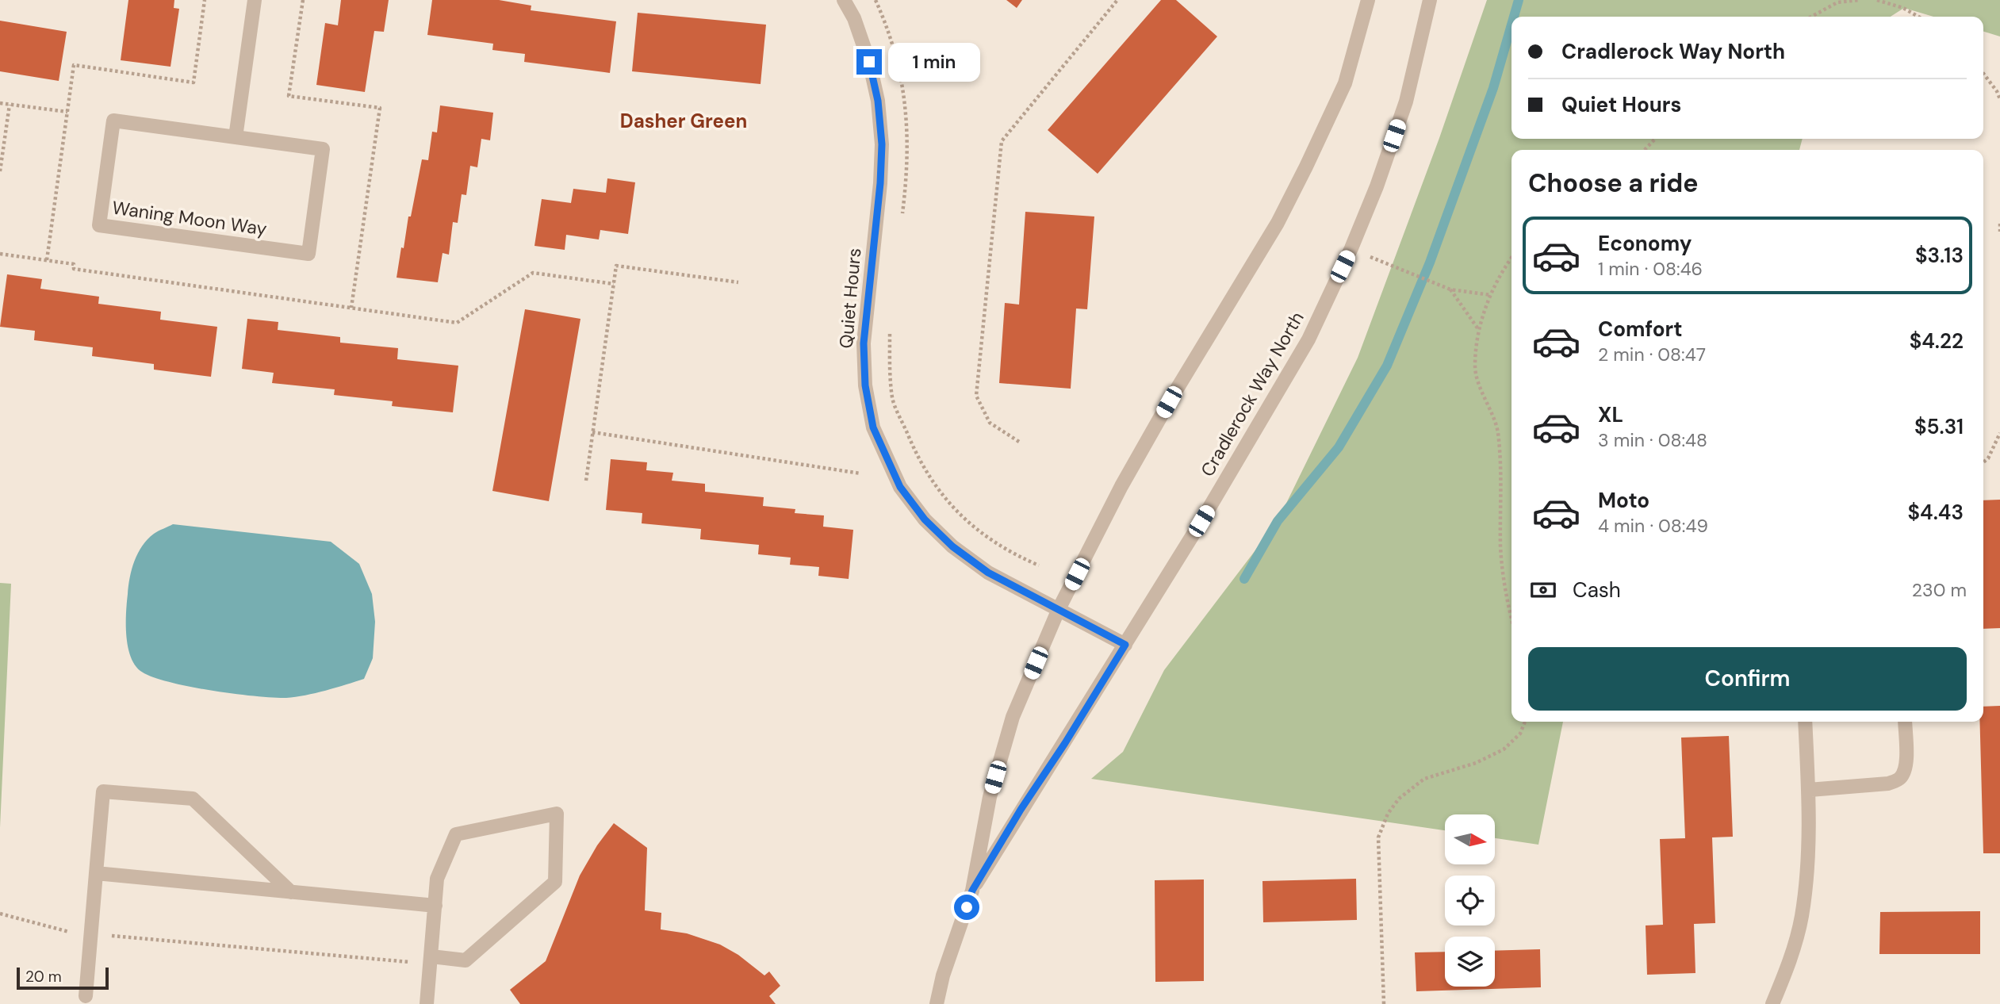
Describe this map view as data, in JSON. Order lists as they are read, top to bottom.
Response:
{
  "streets": {
    "street": ["Waning Moon Way", "Quiet Hours", "Cradlerock Way North"]
  },
  "crossings": [
    ["Quiet Hours", "Cradlerock Way North"]
  ],
  "districts": ["Dasher Green"],
  "scale_bar": "20 m",
  "north": "right",
  "page": {
    "banner": ["Cradlerock Way North", "Quiet Hours"],
    "bubble": "1 min",
    "heading": "Choose a ride",
    "list": [
      {
        "name": "Economy",
        "note": "1 min · 08:46",
        "value": "$3.13"
      },
      {
        "name": "Comfort",
        "note": "2 min · 08:47",
        "value": "$4.22"
      },
      {
        "name": "XL",
        "note": "3 min · 08:48",
        "value": "$5.31"
      },
      {
        "name": "Moto",
        "note": "4 min · 08:49",
        "value": "$4.43"
      }
    ],
    "pay": ["Cash", "230 m"],
    "buttons": "Confirm",
    "scale": "20 m"
  }
}
